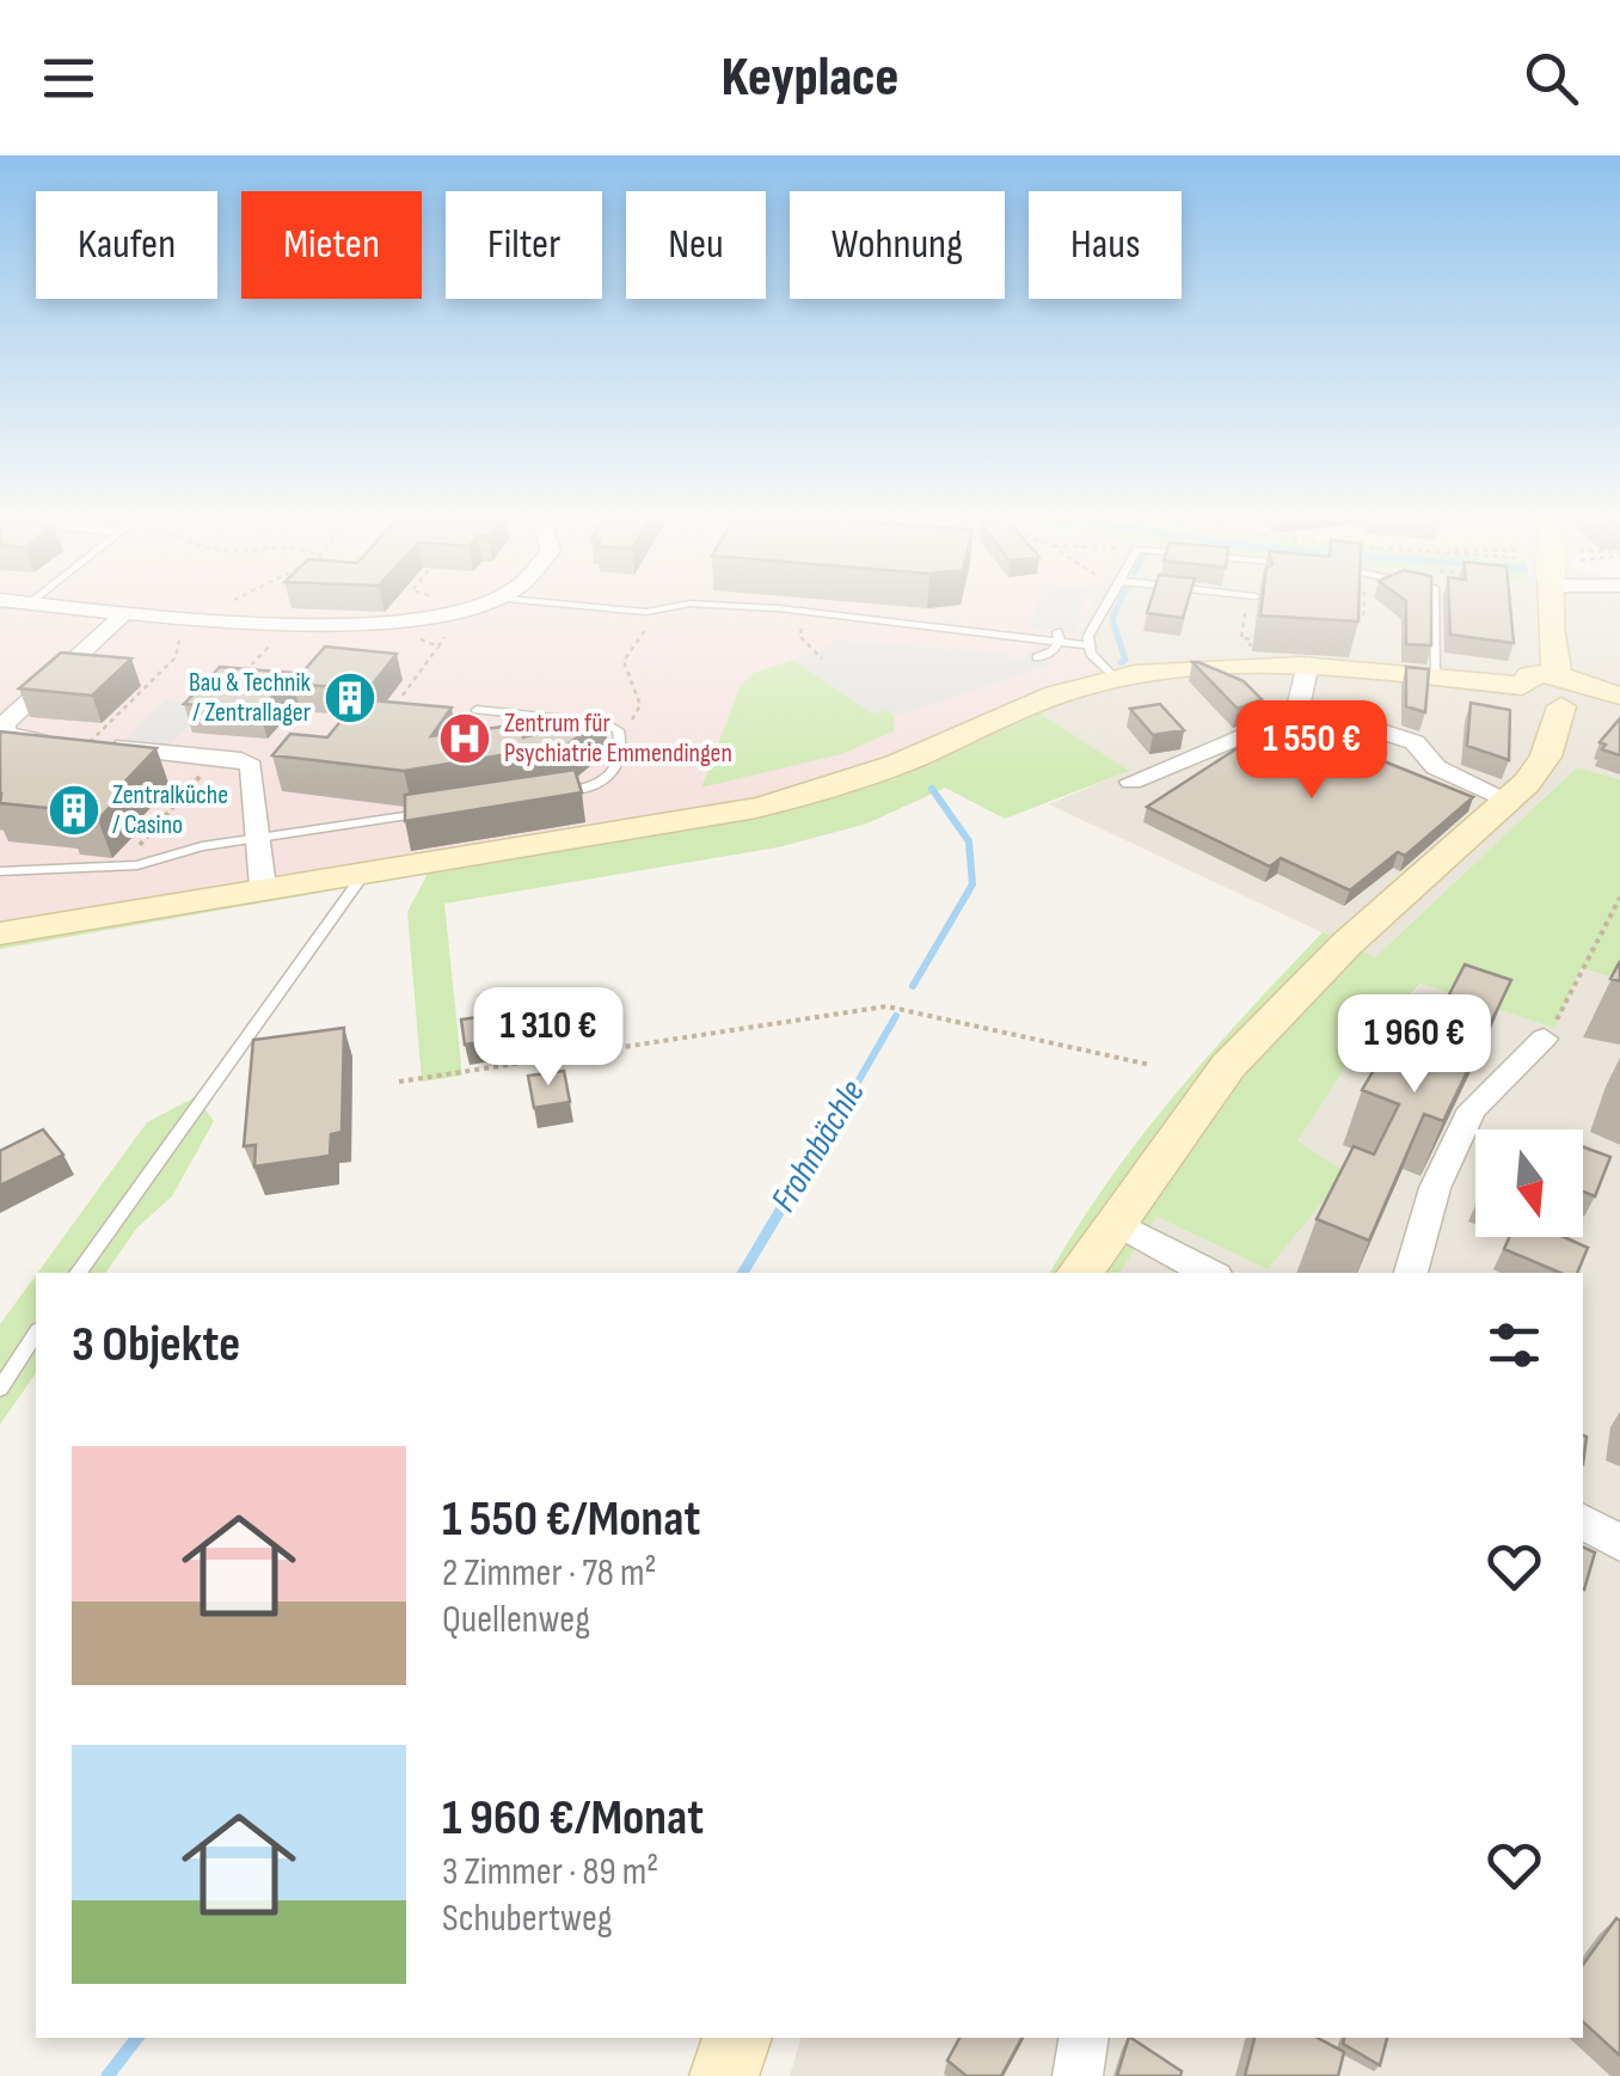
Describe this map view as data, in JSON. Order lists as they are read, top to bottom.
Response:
{
  "water": ["Frohnbächle"],
  "places": {
    "building": ["Bau & Technik / Zentrallager", "Zentralküche / Casino"],
    "hospital": ["Zentrum für Psychiatrie Emmendingen"]
  },
  "north": "bottom",
  "page": {
    "header": "Keyplace",
    "chip": [
      "Kaufen",
      "Mieten",
      "Filter",
      "Neu",
      "Wohnung",
      "Haus"
    ],
    "price": ["1 550 €", "1 310 €", "1 960 €"],
    "heading": "3 Objekte",
    "list": [
      {
        "name": "1 550 €/Monat",
        "note": "2 Zimmer · 78 m² · Quellenweg"
      },
      {
        "name": "1 960 €/Monat",
        "note": "3 Zimmer · 89 m² · Schubertweg"
      }
    ]
  }
}
